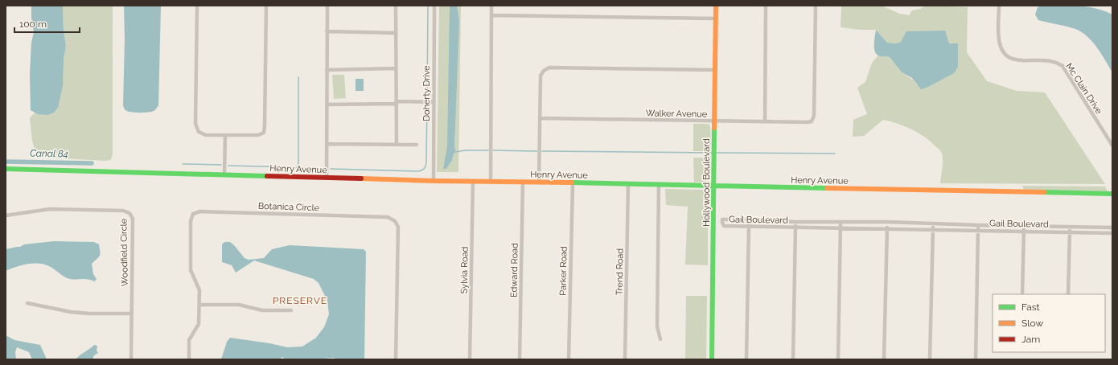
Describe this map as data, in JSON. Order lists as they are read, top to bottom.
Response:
{
  "streets": {
    "street": [
      "Mc Clain Drive",
      "Doherty Drive",
      "Walker Avenue",
      "Henry Avenue",
      "Hollywood Boulevard",
      "Botanica Circle",
      "Gail Boulevard",
      "Woodfield Circle",
      "Sylvia Road",
      "Edward Road",
      "Parker Road",
      "Trend Road"
    ]
  },
  "crossings": [
    ["Doherty Drive", "Henry Avenue"],
    ["Walker Avenue", "Hollywood Boulevard"],
    ["Henry Avenue", "Hollywood Boulevard"],
    ["Henry Avenue", "Sylvia Road"],
    ["Henry Avenue", "Edward Road"],
    ["Henry Avenue", "Parker Road"],
    ["Henry Avenue", "Trend Road"]
  ],
  "districts": ["PRESERVE"],
  "water": ["Canal 84"],
  "legend": ["Fast", "Slow", "Jam"],
  "scale_bar": "100 m"
}
